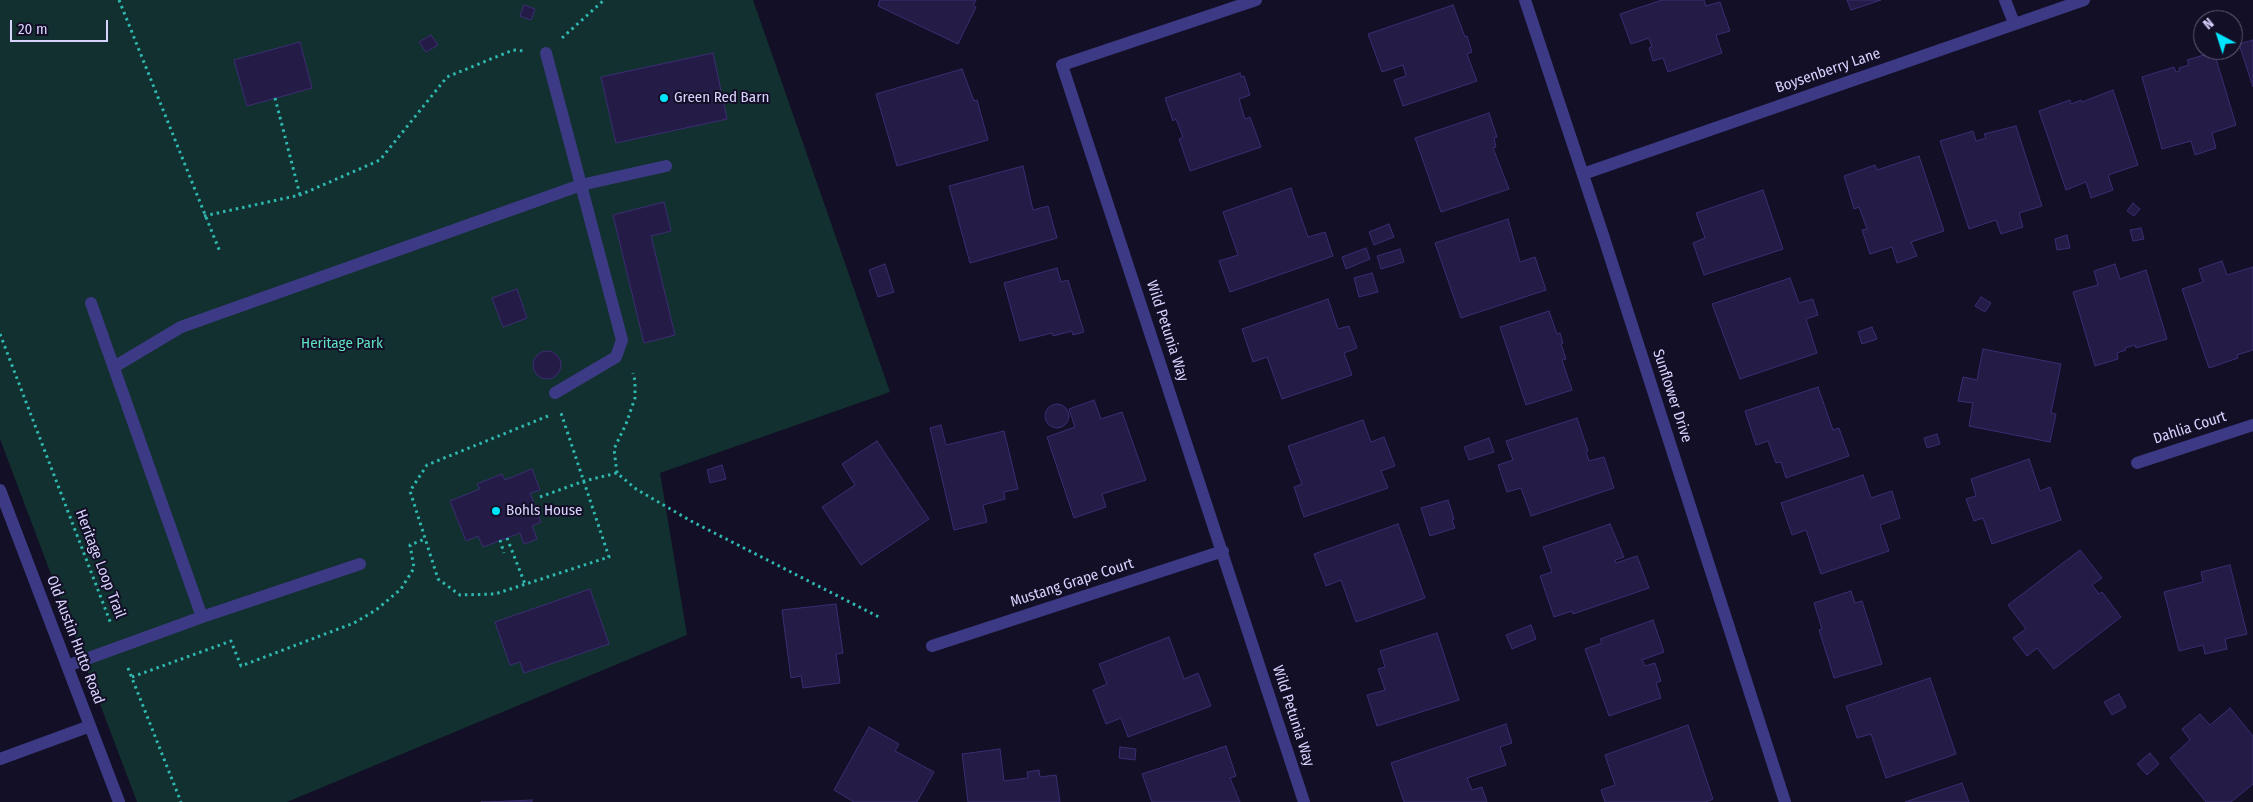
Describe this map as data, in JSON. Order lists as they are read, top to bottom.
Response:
{
  "streets": {
    "street": [
      "Boysenberry Lane",
      "Wild Petunia Way",
      "Sunflower Drive",
      "Dahlia Court",
      "Mustang Grape Court",
      "Old Austin Hutto Road"
    ],
    "path": ["Heritage Loop Trail"]
  },
  "crossings": [
    ["Boysenberry Lane", "Sunflower Drive"],
    ["Wild Petunia Way", "Mustang Grape Court"]
  ],
  "parks": ["Heritage Park"],
  "places": ["Green Red Barn", "Bohls House"],
  "scale_bar": "20 m",
  "north": "top left"
}
